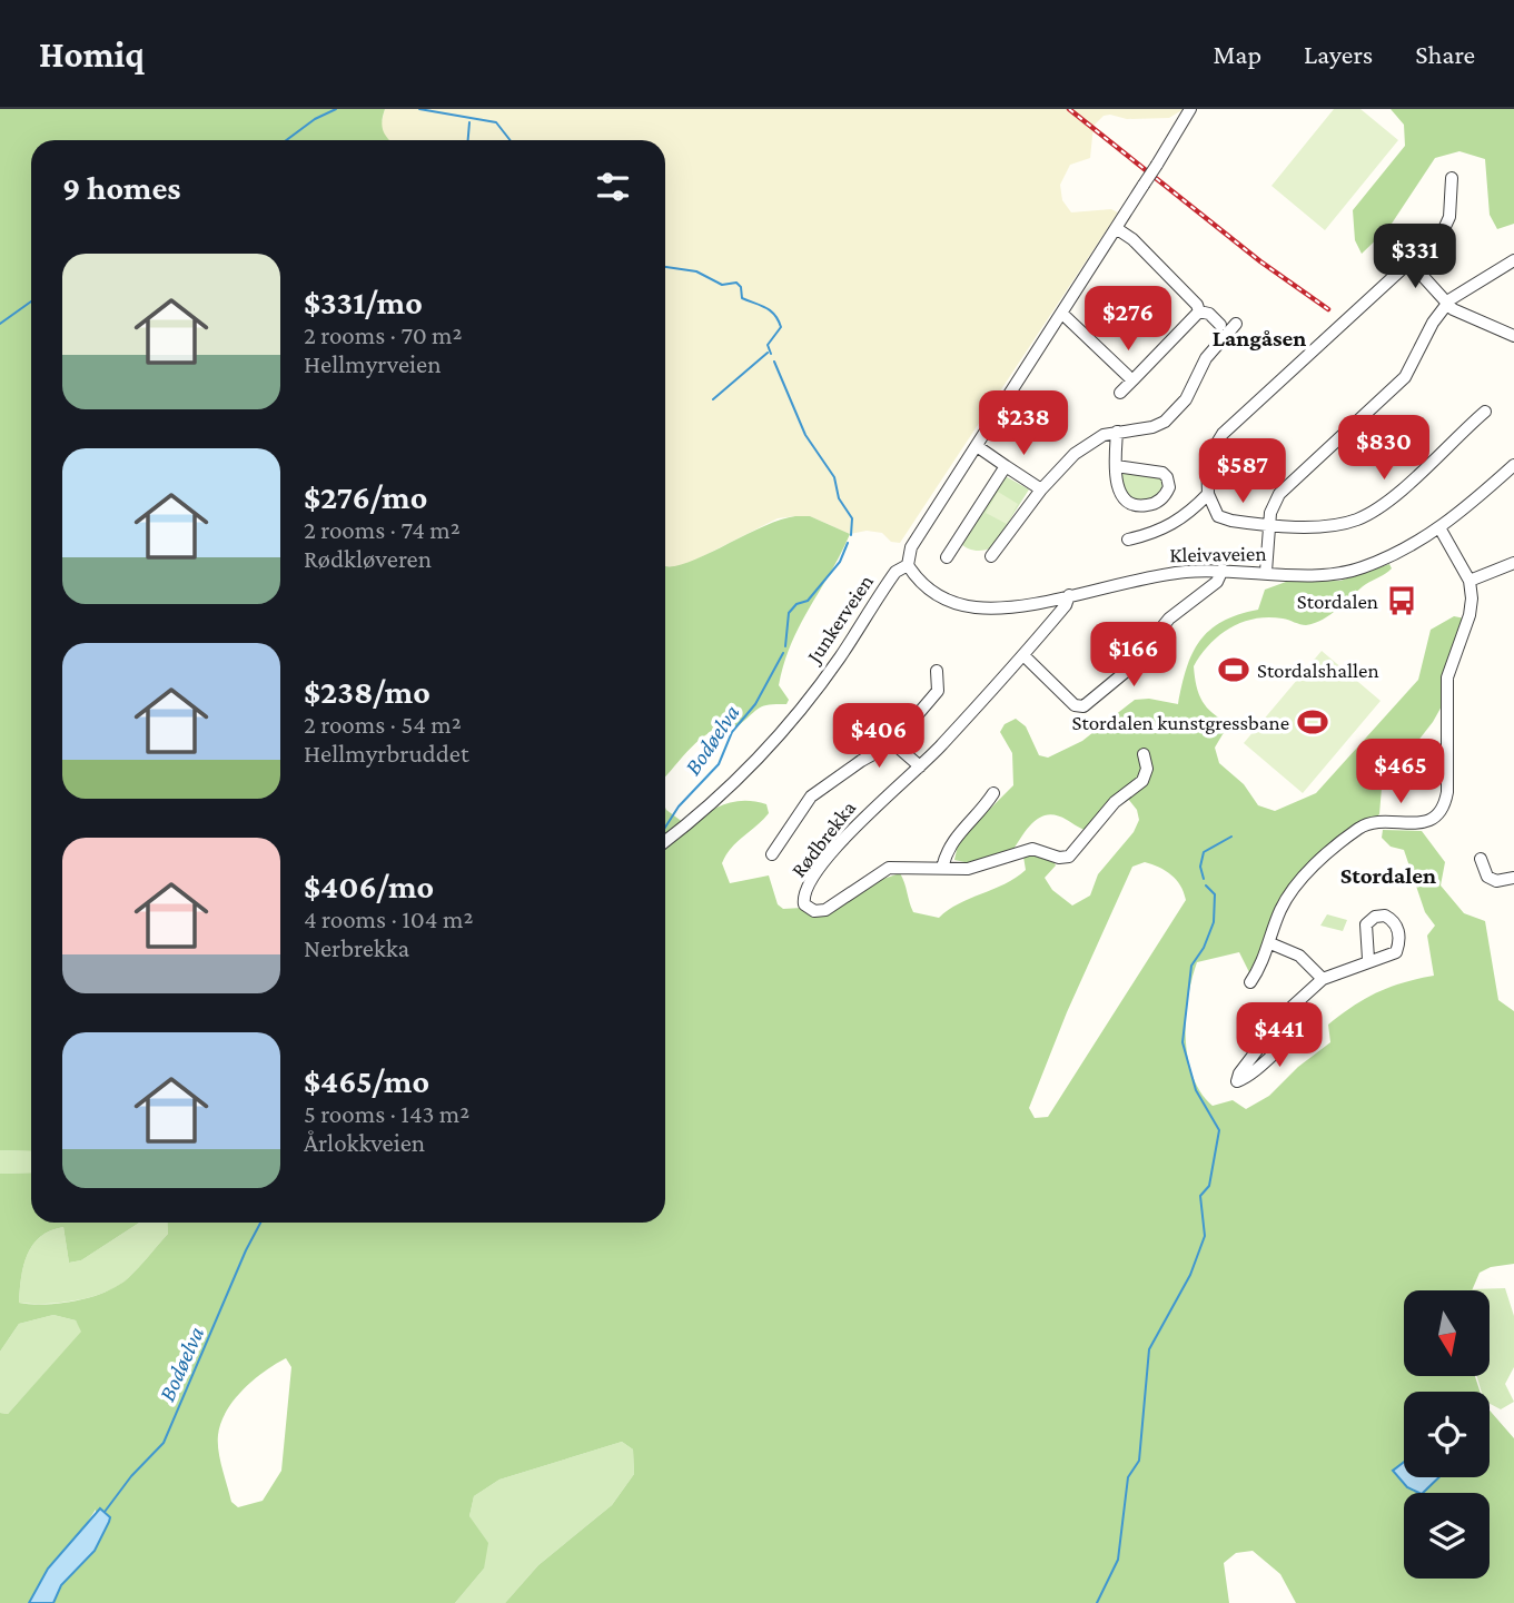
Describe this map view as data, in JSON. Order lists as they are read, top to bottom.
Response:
{
  "streets": {
    "street": ["Kleivaveien", "Junkerveien", "Rødbrekka"]
  },
  "crossings": [
    ["Kleivaveien", "Junkerveien"],
    ["Kleivaveien", "Rødbrekka"]
  ],
  "districts": ["Langåsen", "Stordalen"],
  "water": ["Bodøelva"],
  "places": {
    "bus stop": ["Stordalen"],
    "sports": ["Stordalshallen", "Stordalen kunstgressbane"]
  },
  "north": "bottom",
  "page": {
    "header": "Homiq",
    "nav": ["Map", "Layers", "Share"],
    "heading": "9 homes",
    "price": [
      "$331",
      "$276",
      "$238",
      "$830",
      "$587",
      "$166",
      "$406",
      "$465",
      "$441"
    ],
    "list": [
      {
        "name": "$331/mo",
        "note": "2 rooms · 70 m² · Hellmyrveien"
      },
      {
        "name": "$276/mo",
        "note": "2 rooms · 74 m² · Rødkløveren"
      },
      {
        "name": "$238/mo",
        "note": "2 rooms · 54 m² · Hellmyrbruddet"
      },
      {
        "name": "$406/mo",
        "note": "4 rooms · 104 m² · Nerbrekka"
      },
      {
        "name": "$465/mo",
        "note": "5 rooms · 143 m² · Årlokkveien"
      }
    ]
  }
}
